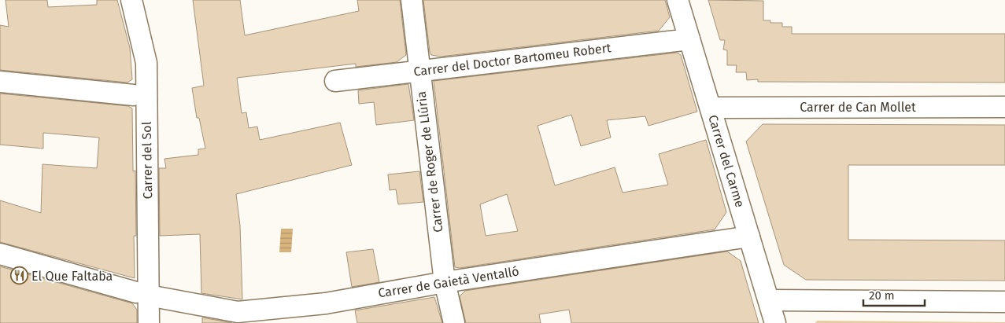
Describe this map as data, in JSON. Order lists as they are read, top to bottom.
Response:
{
  "streets": {
    "street": [
      "Carrer del Doctor Bartomeu Robert",
      "Carrer de Can Mollet",
      "Carrer del Sol",
      "Carrer del Carme",
      "Carrer de Roger de Llúria",
      "Carrer de Gaietà Ventalló"
    ]
  },
  "crossings": [
    ["Carrer del Doctor Bartomeu Robert", "Carrer del Carme"],
    ["Carrer del Doctor Bartomeu Robert", "Carrer de Roger de Llúria"],
    ["Carrer de Can Mollet", "Carrer del Carme"],
    ["Carrer del Sol", "Carrer de Gaietà Ventalló"],
    ["Carrer del Carme", "Carrer de Gaietà Ventalló"],
    ["Carrer de Roger de Llúria", "Carrer de Gaietà Ventalló"]
  ],
  "places": {
    "restaurant": ["El Que Faltaba"]
  },
  "scale_bar": "20 m"
}
